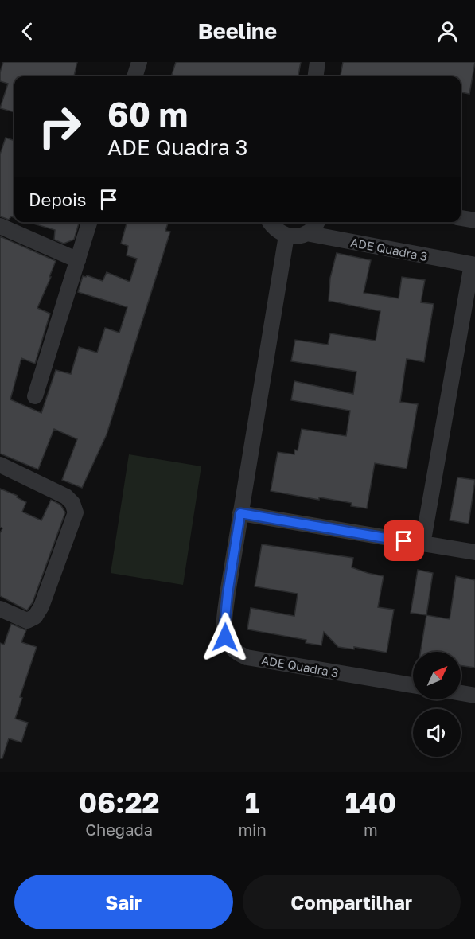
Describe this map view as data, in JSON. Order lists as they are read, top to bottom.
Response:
{
  "streets": {
    "street": ["ADE Quadra 3"]
  },
  "north": "top right",
  "page": {
    "header": "Beeline",
    "turn": ["60 m", "ADE Quadra 3"],
    "then": "Depois",
    "eta": [
      "06:22",
      "Chegada",
      "1",
      "min",
      "140",
      "m"
    ],
    "buttons": ["Sair", "Compartilhar"]
  }
}
